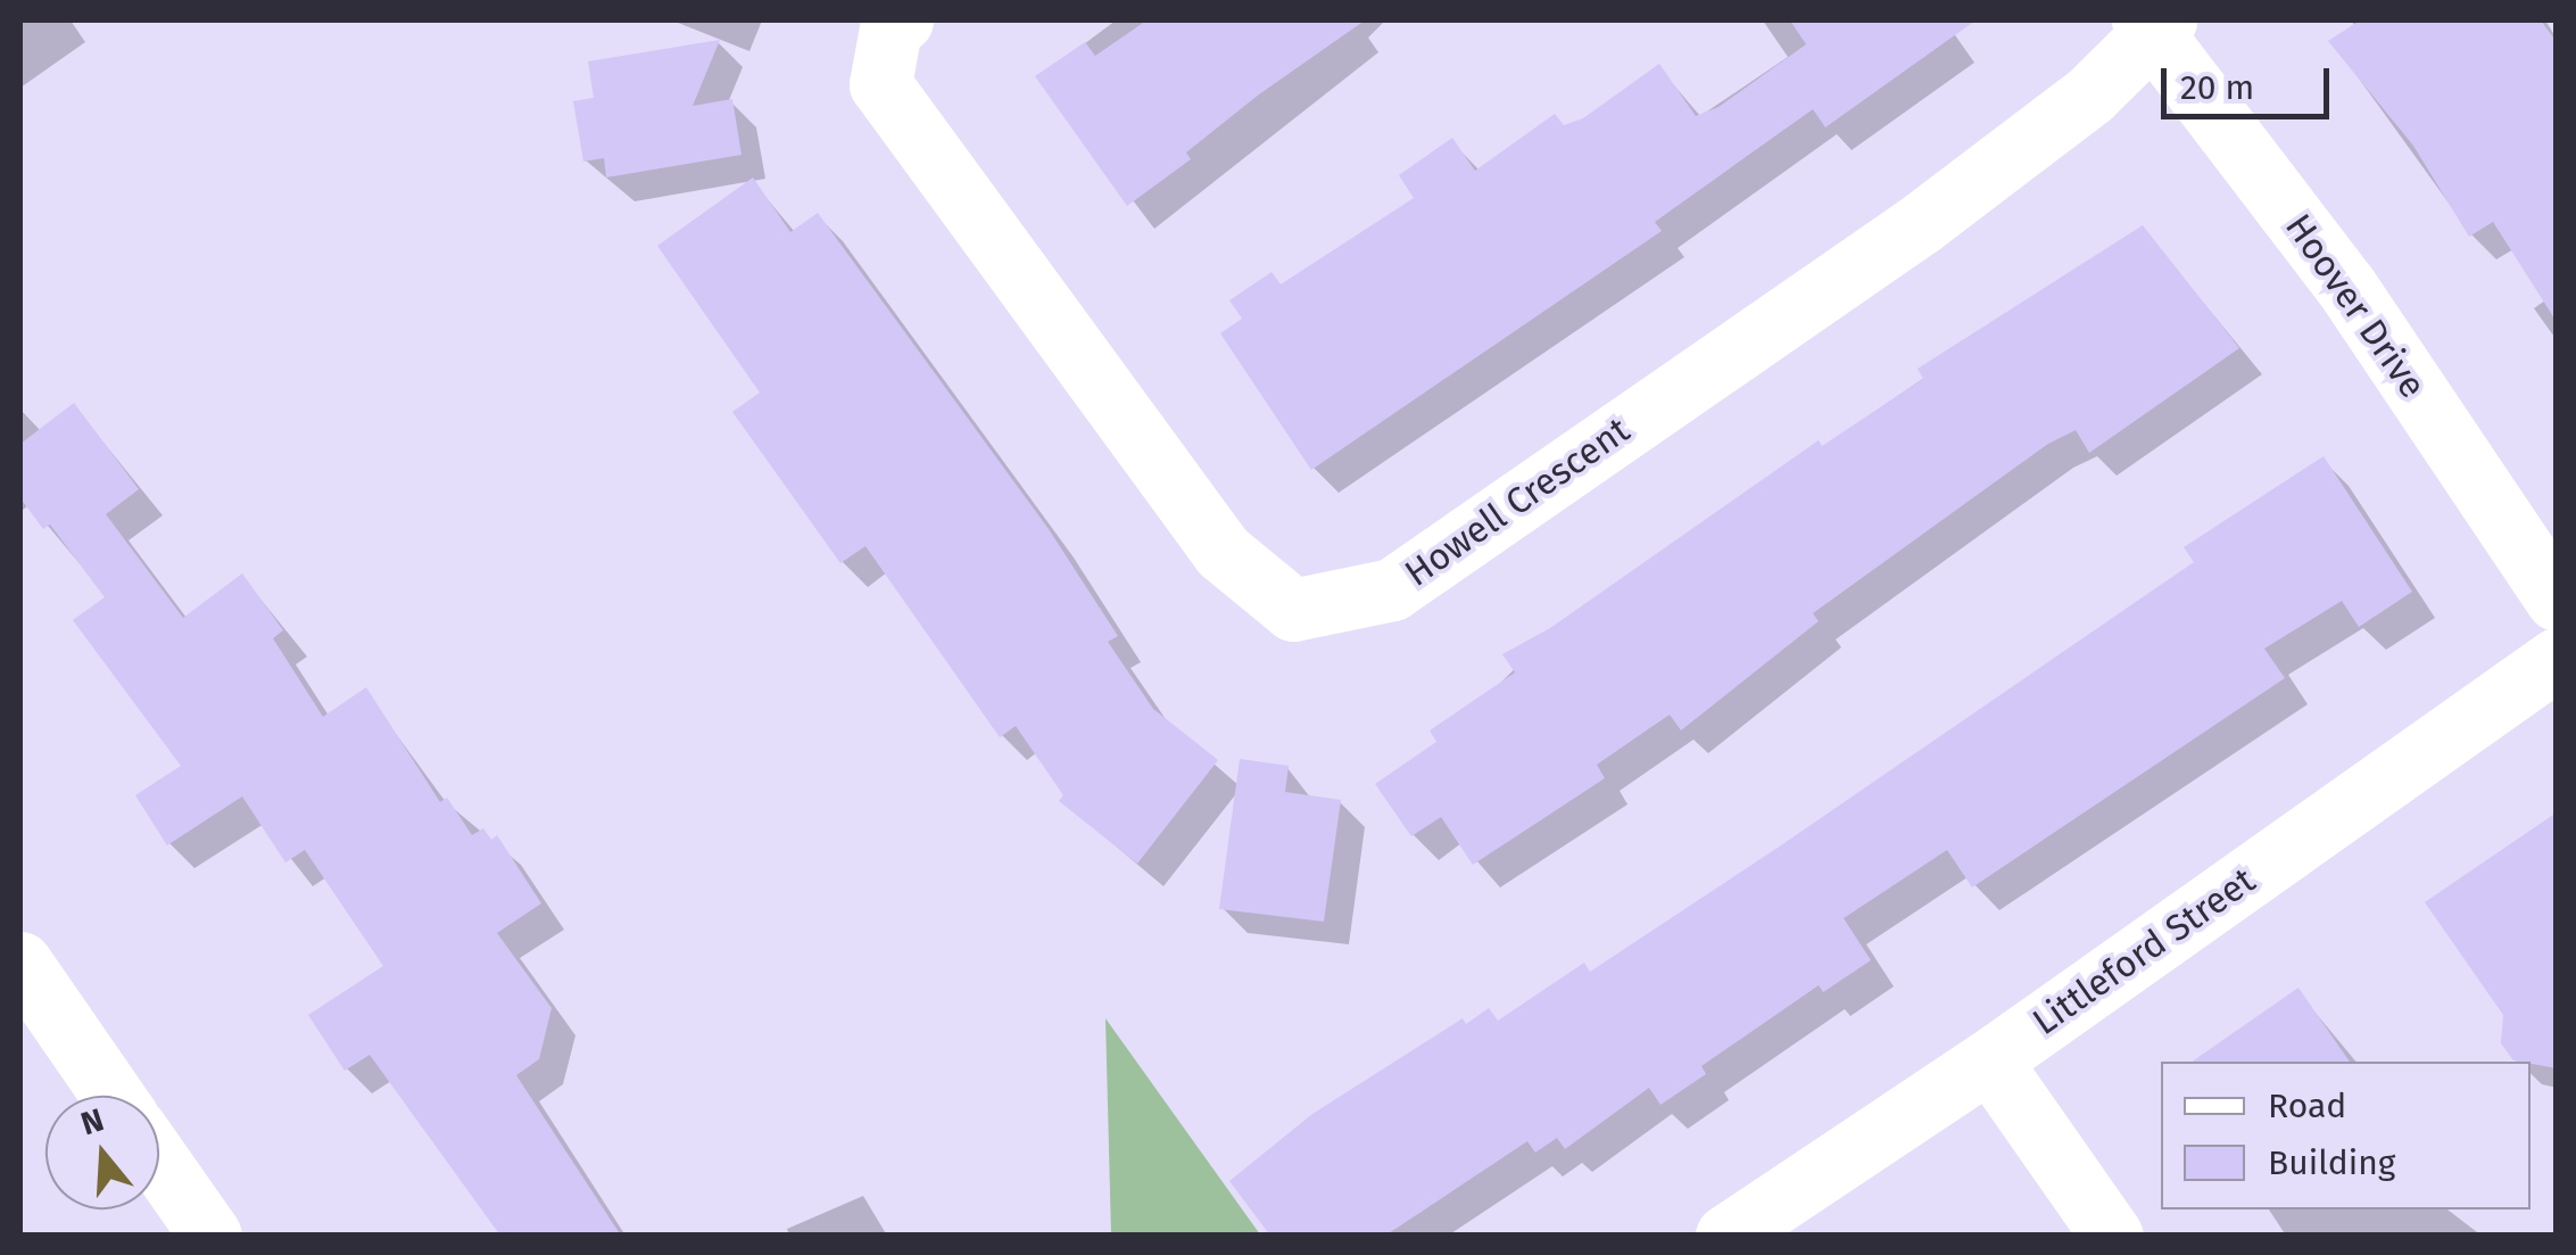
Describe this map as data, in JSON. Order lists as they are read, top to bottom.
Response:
{
  "streets": {
    "street": ["Hoover Drive", "Howell Crescent", "Littleford Street"]
  },
  "crossings": [
    ["Hoover Drive", "Howell Crescent"]
  ],
  "legend": ["Road", "Building"],
  "scale_bar": "20 m",
  "north": "top"
}
